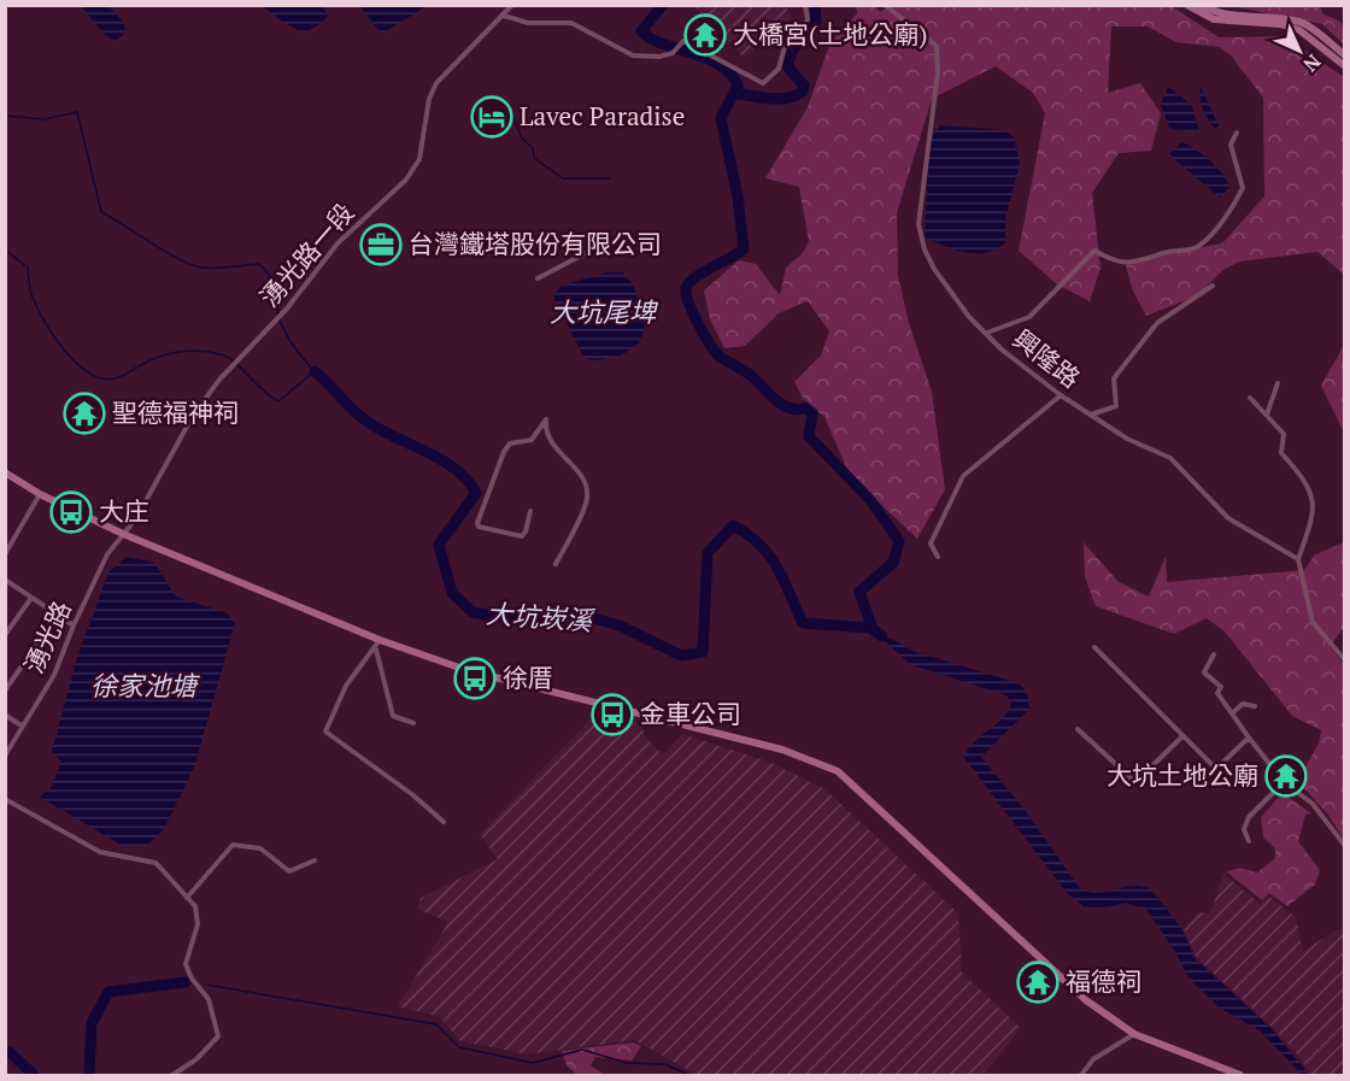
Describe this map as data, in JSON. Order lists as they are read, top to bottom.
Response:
{
  "streets": {
    "street": ["湧光路一段", "興隆路", "湧光路"]
  },
  "crossings": [
    ["湧光路一段", "湧光路"]
  ],
  "water": ["大坑尾埤", "大坑崁溪", "徐家池塘"],
  "places": {
    "temple": [
      "大橋宮(土地公廟)",
      "聖德福神祠",
      "大坑土地公廟",
      "福德祠"
    ],
    "hotel": ["Lavec Paradise"],
    "office": ["台灣鐵塔股份有限公司"],
    "bus stop": ["大庄", "徐厝", "金車公司"]
  },
  "north": "bottom right"
}
